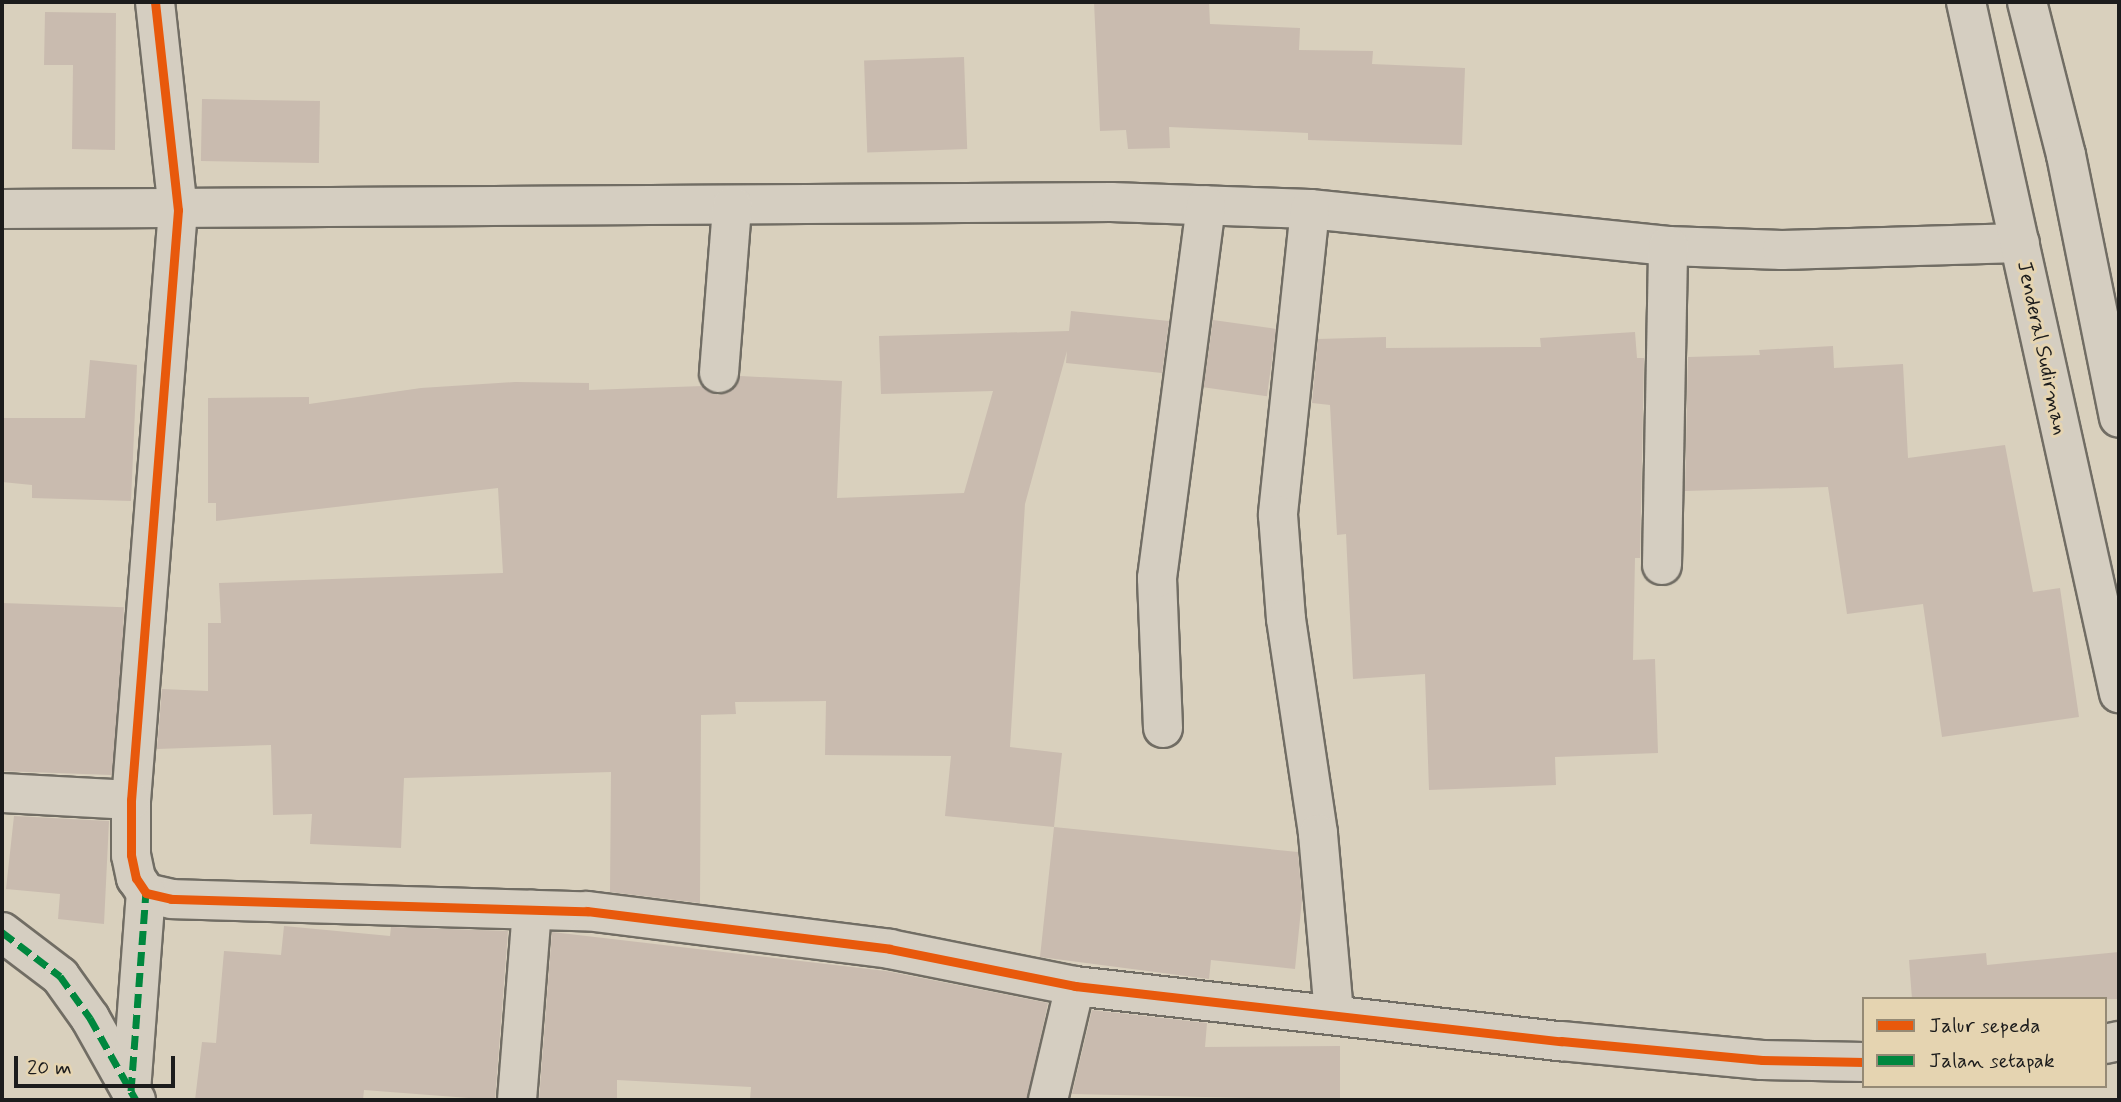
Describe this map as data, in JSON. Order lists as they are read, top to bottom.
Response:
{
  "streets": {
    "main road": ["Jenderal Sudirman"]
  },
  "legend": ["Jalur sepeda", "Jalan setapak"],
  "scale_bar": "20 m"
}
